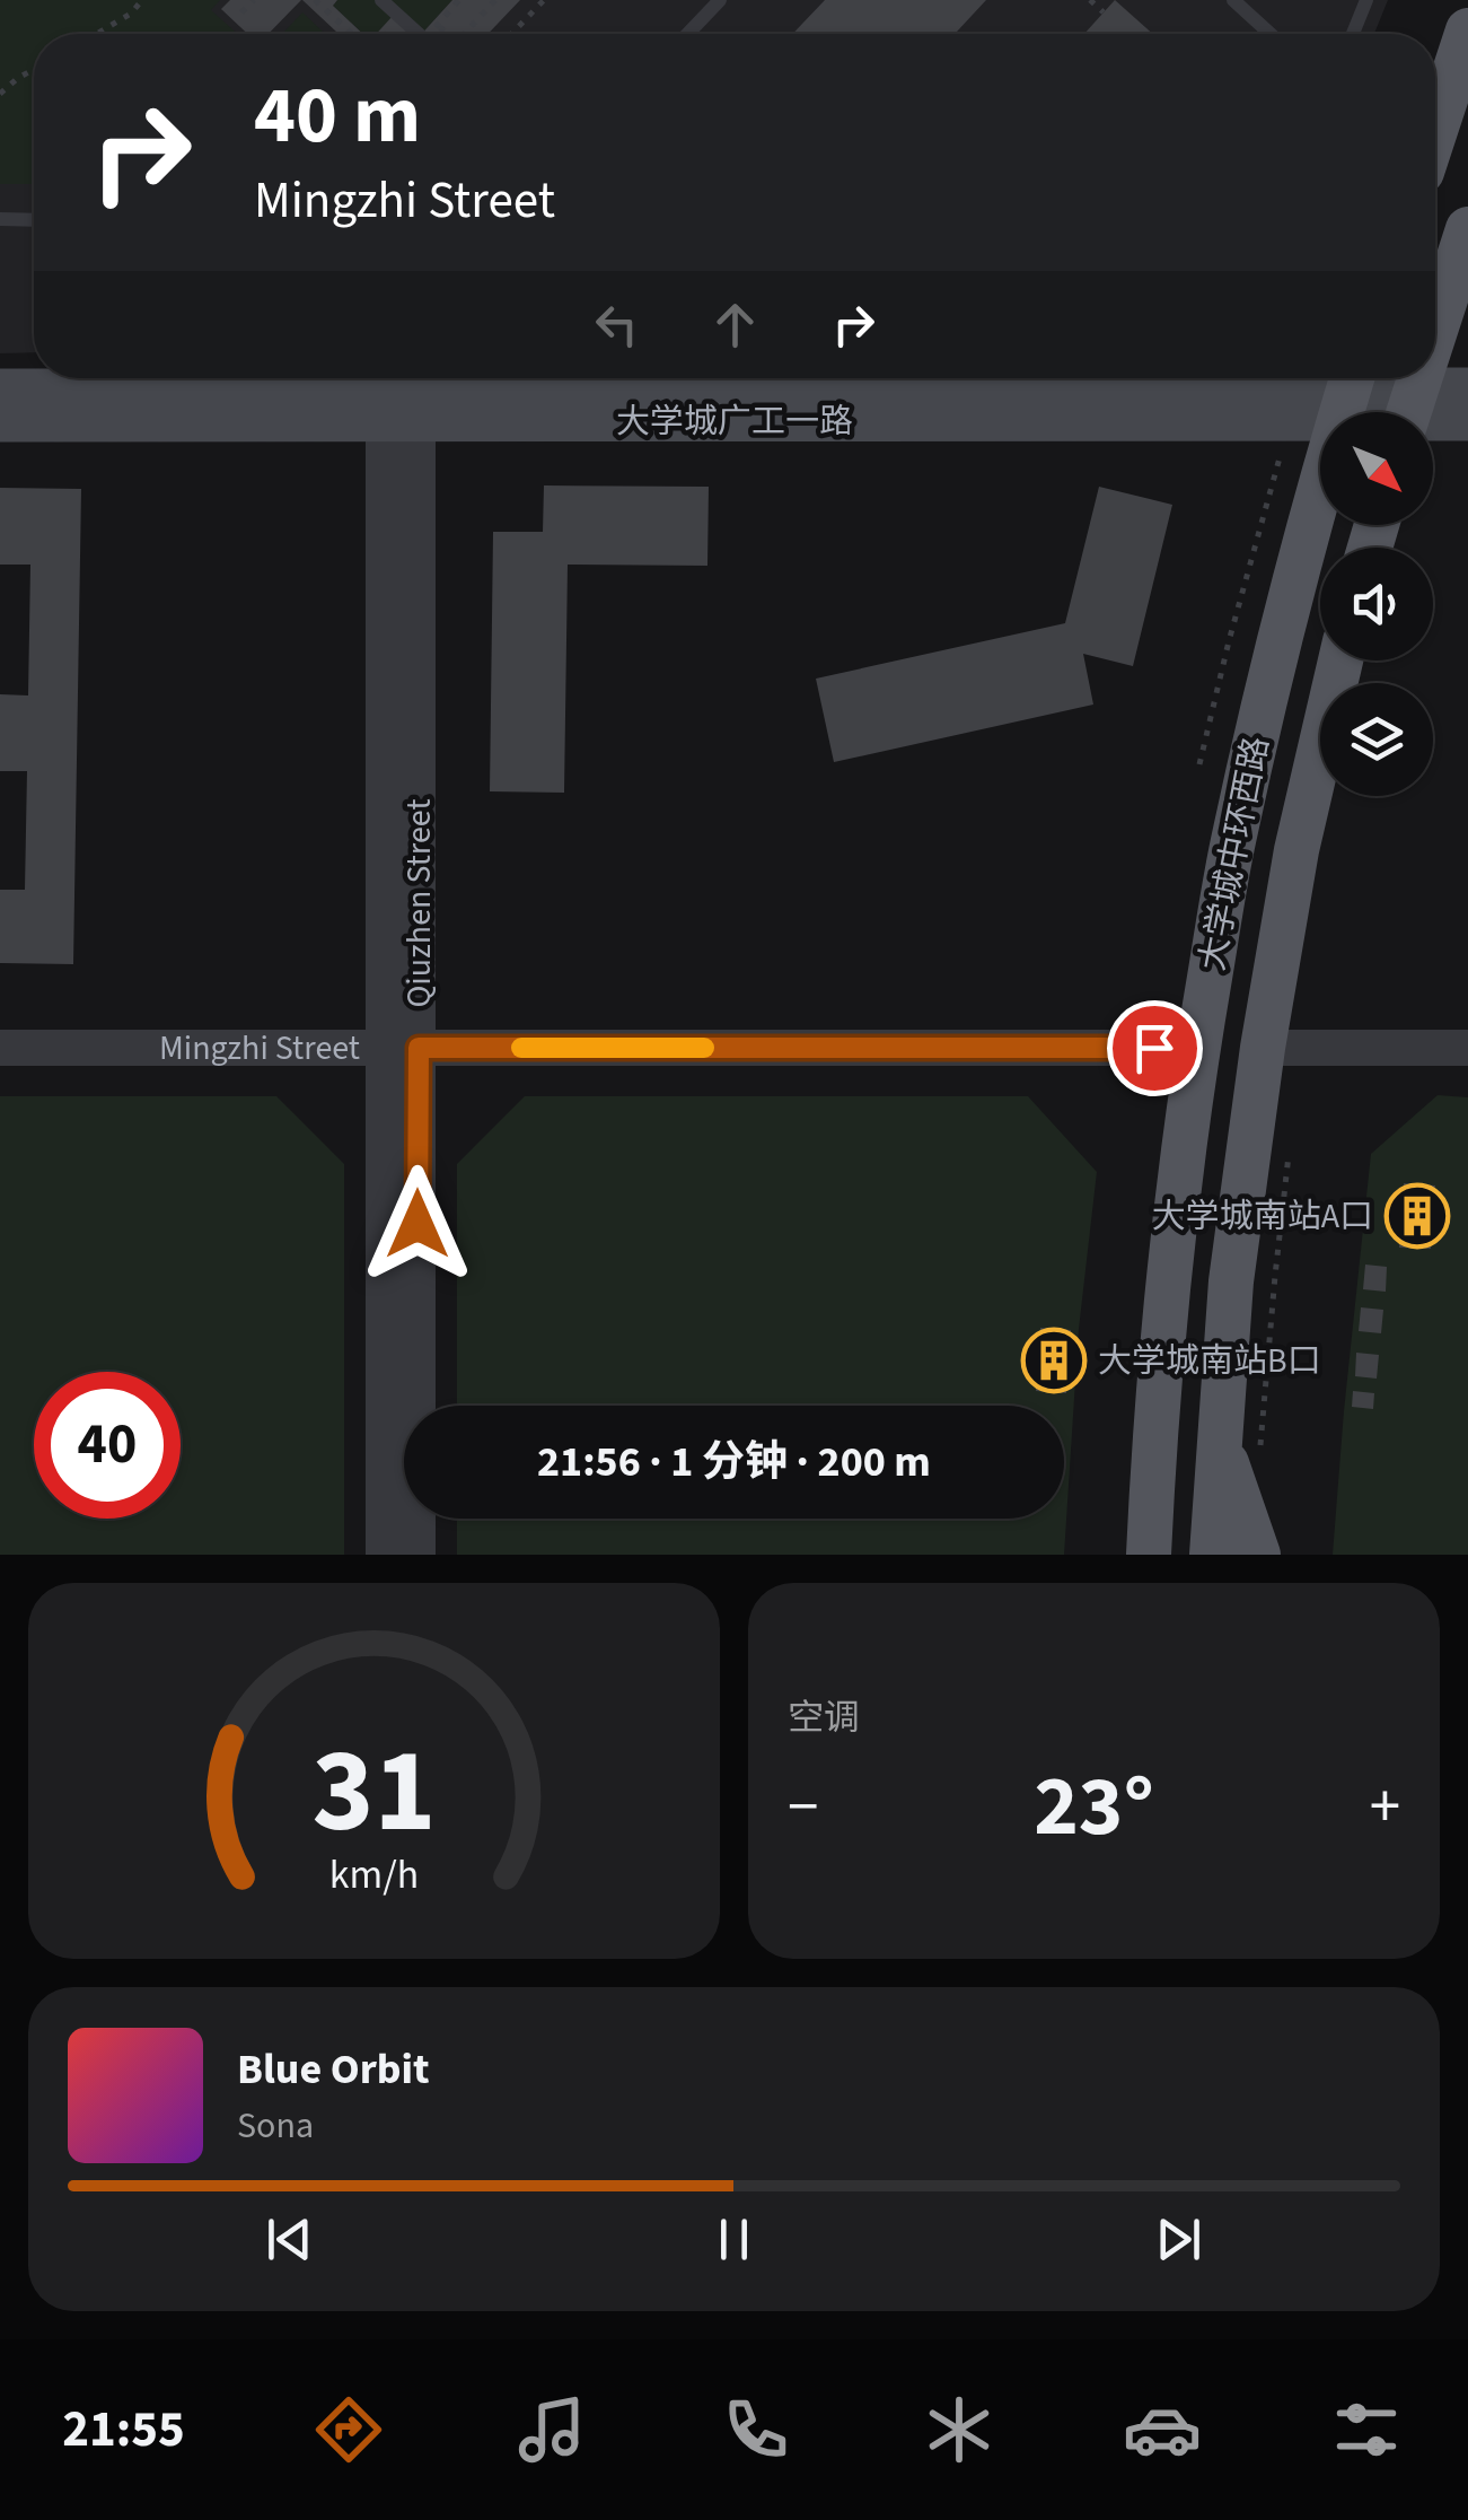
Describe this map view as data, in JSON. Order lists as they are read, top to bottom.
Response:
{
  "streets": {
    "main road": ["大学城广工一路", "大学城中环西路"],
    "street": ["Qiuzhen Street", "Mingzhi Street"]
  },
  "crossings": [
    ["大学城广工一路", "大学城中环西路"],
    ["大学城广工一路", "Qiuzhen Street"],
    ["大学城中环西路", "Mingzhi Street"],
    ["Qiuzhen Street", "Mingzhi Street"]
  ],
  "places": {
    "building": ["大学城南站A口", "大学城南站B口"]
  },
  "north": "bottom right",
  "page": {
    "turn": ["40 m", "Mingzhi Street"],
    "limit": "40",
    "trip": "21:56 · 1 分钟 · 200 m",
    "tile": "空调",
    "heat": ["−", "23°", "+"],
    "song": ["Blue Orbit", "Sona"],
    "tabs": "21:55",
    "gauge": ["31", "km/h"]
  }
}
